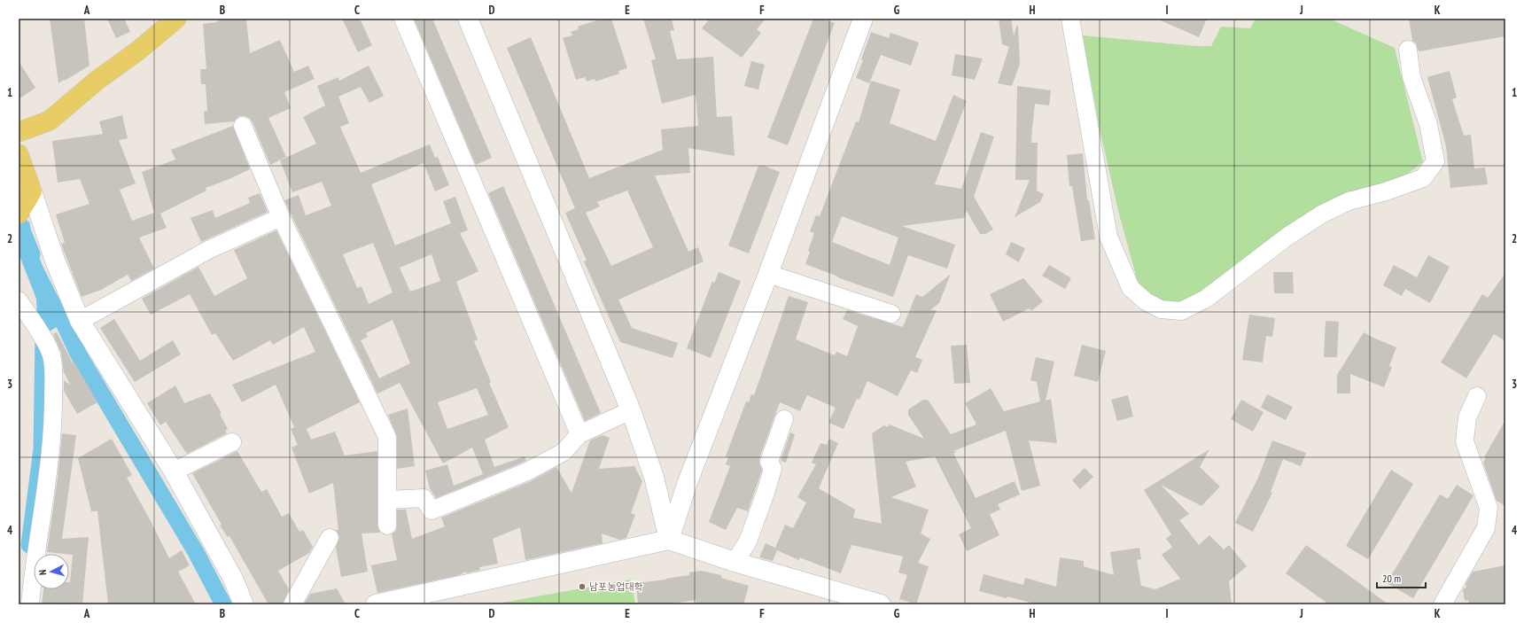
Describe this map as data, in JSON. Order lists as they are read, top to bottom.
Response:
{
  "places": ["남포농업대학"],
  "scale_bar": "20 m",
  "north": "left",
  "grid": {
    "columns": [
      "A",
      "B",
      "C",
      "D",
      "E",
      "F",
      "G",
      "H",
      "I",
      "J",
      "K"
    ],
    "rows": [
      "1",
      "2",
      "3",
      "4"
    ]
  }
}
